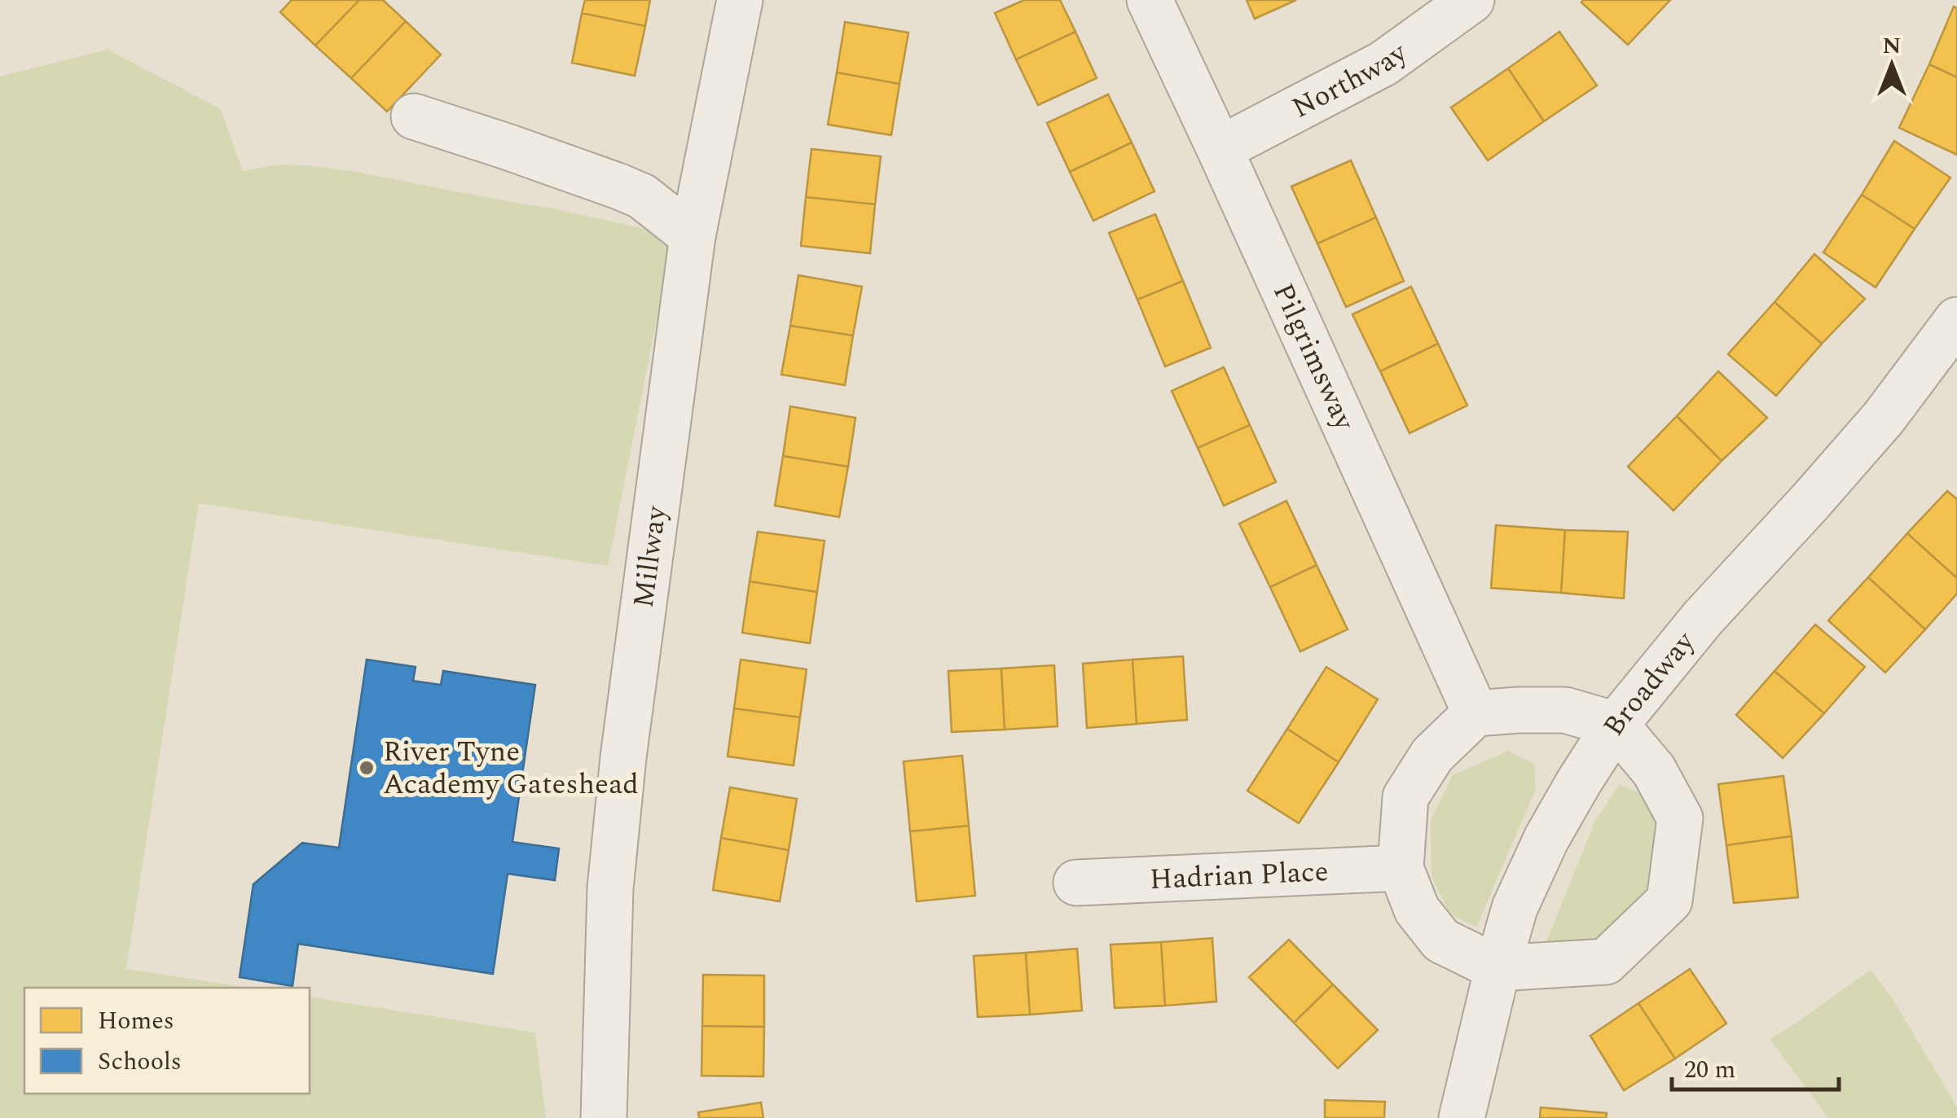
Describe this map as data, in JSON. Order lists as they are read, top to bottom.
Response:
{
  "streets": {
    "street": [
      "Northway",
      "Pilgrimsway",
      "Millway",
      "Broadway",
      "Hadrian Place"
    ]
  },
  "crossings": [
    ["Northway", "Pilgrimsway"]
  ],
  "places": ["River Tyne Academy Gateshead"],
  "legend": ["Homes", "Schools"],
  "scale_bar": "20 m",
  "north": "top"
}
